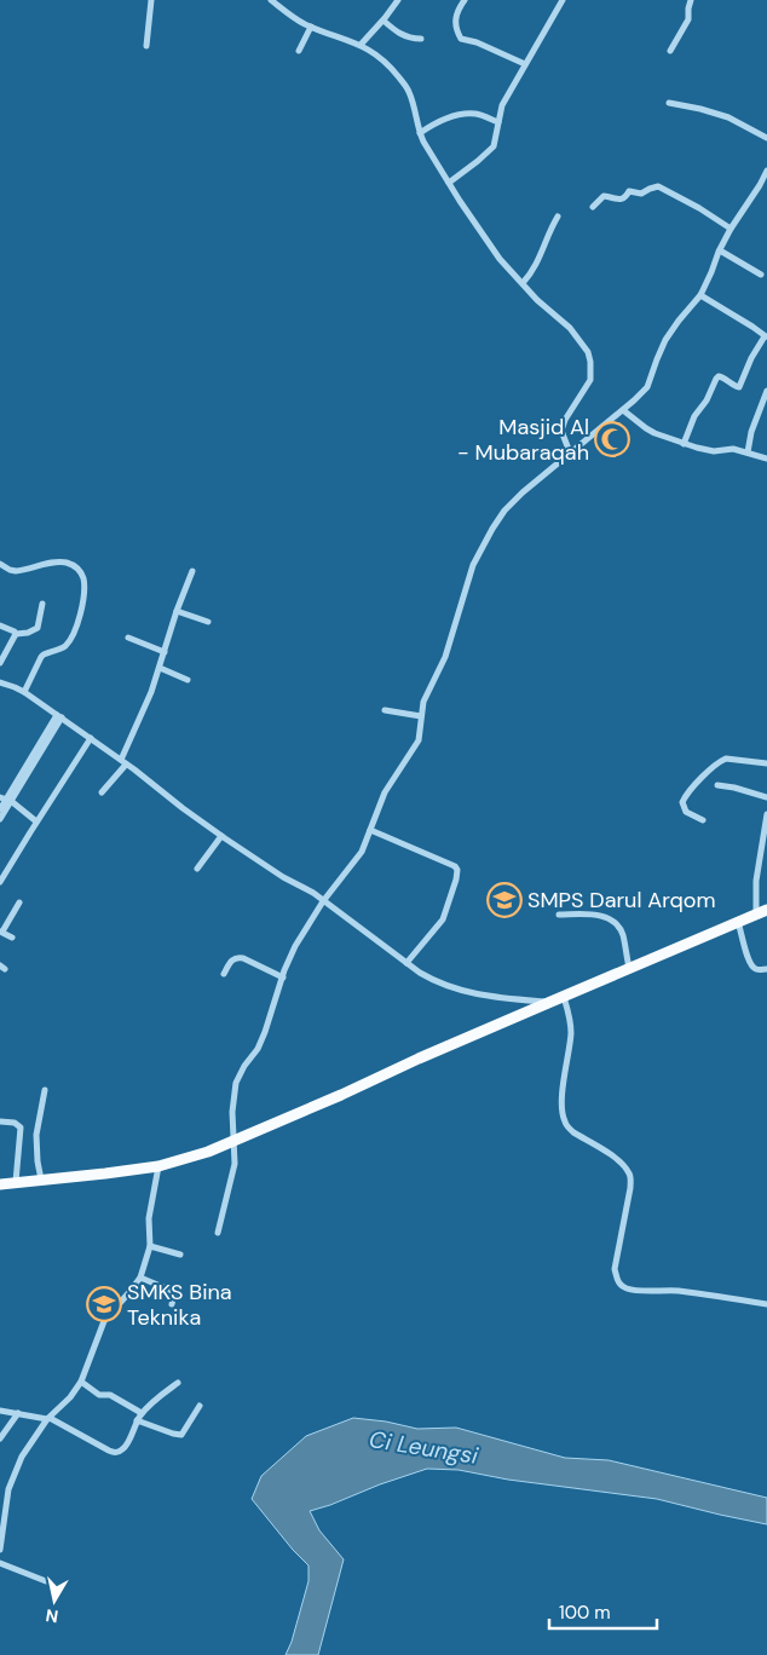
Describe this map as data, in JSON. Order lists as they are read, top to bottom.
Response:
{
  "water": ["Ci Leungsi"],
  "places": {
    "mosque": ["Masjid Al - Mubaraqah"],
    "school or university": ["SMPS Darul Arqom", "SMKS Bina Teknika"]
  },
  "scale_bar": "100 m",
  "north": "bottom"
}
